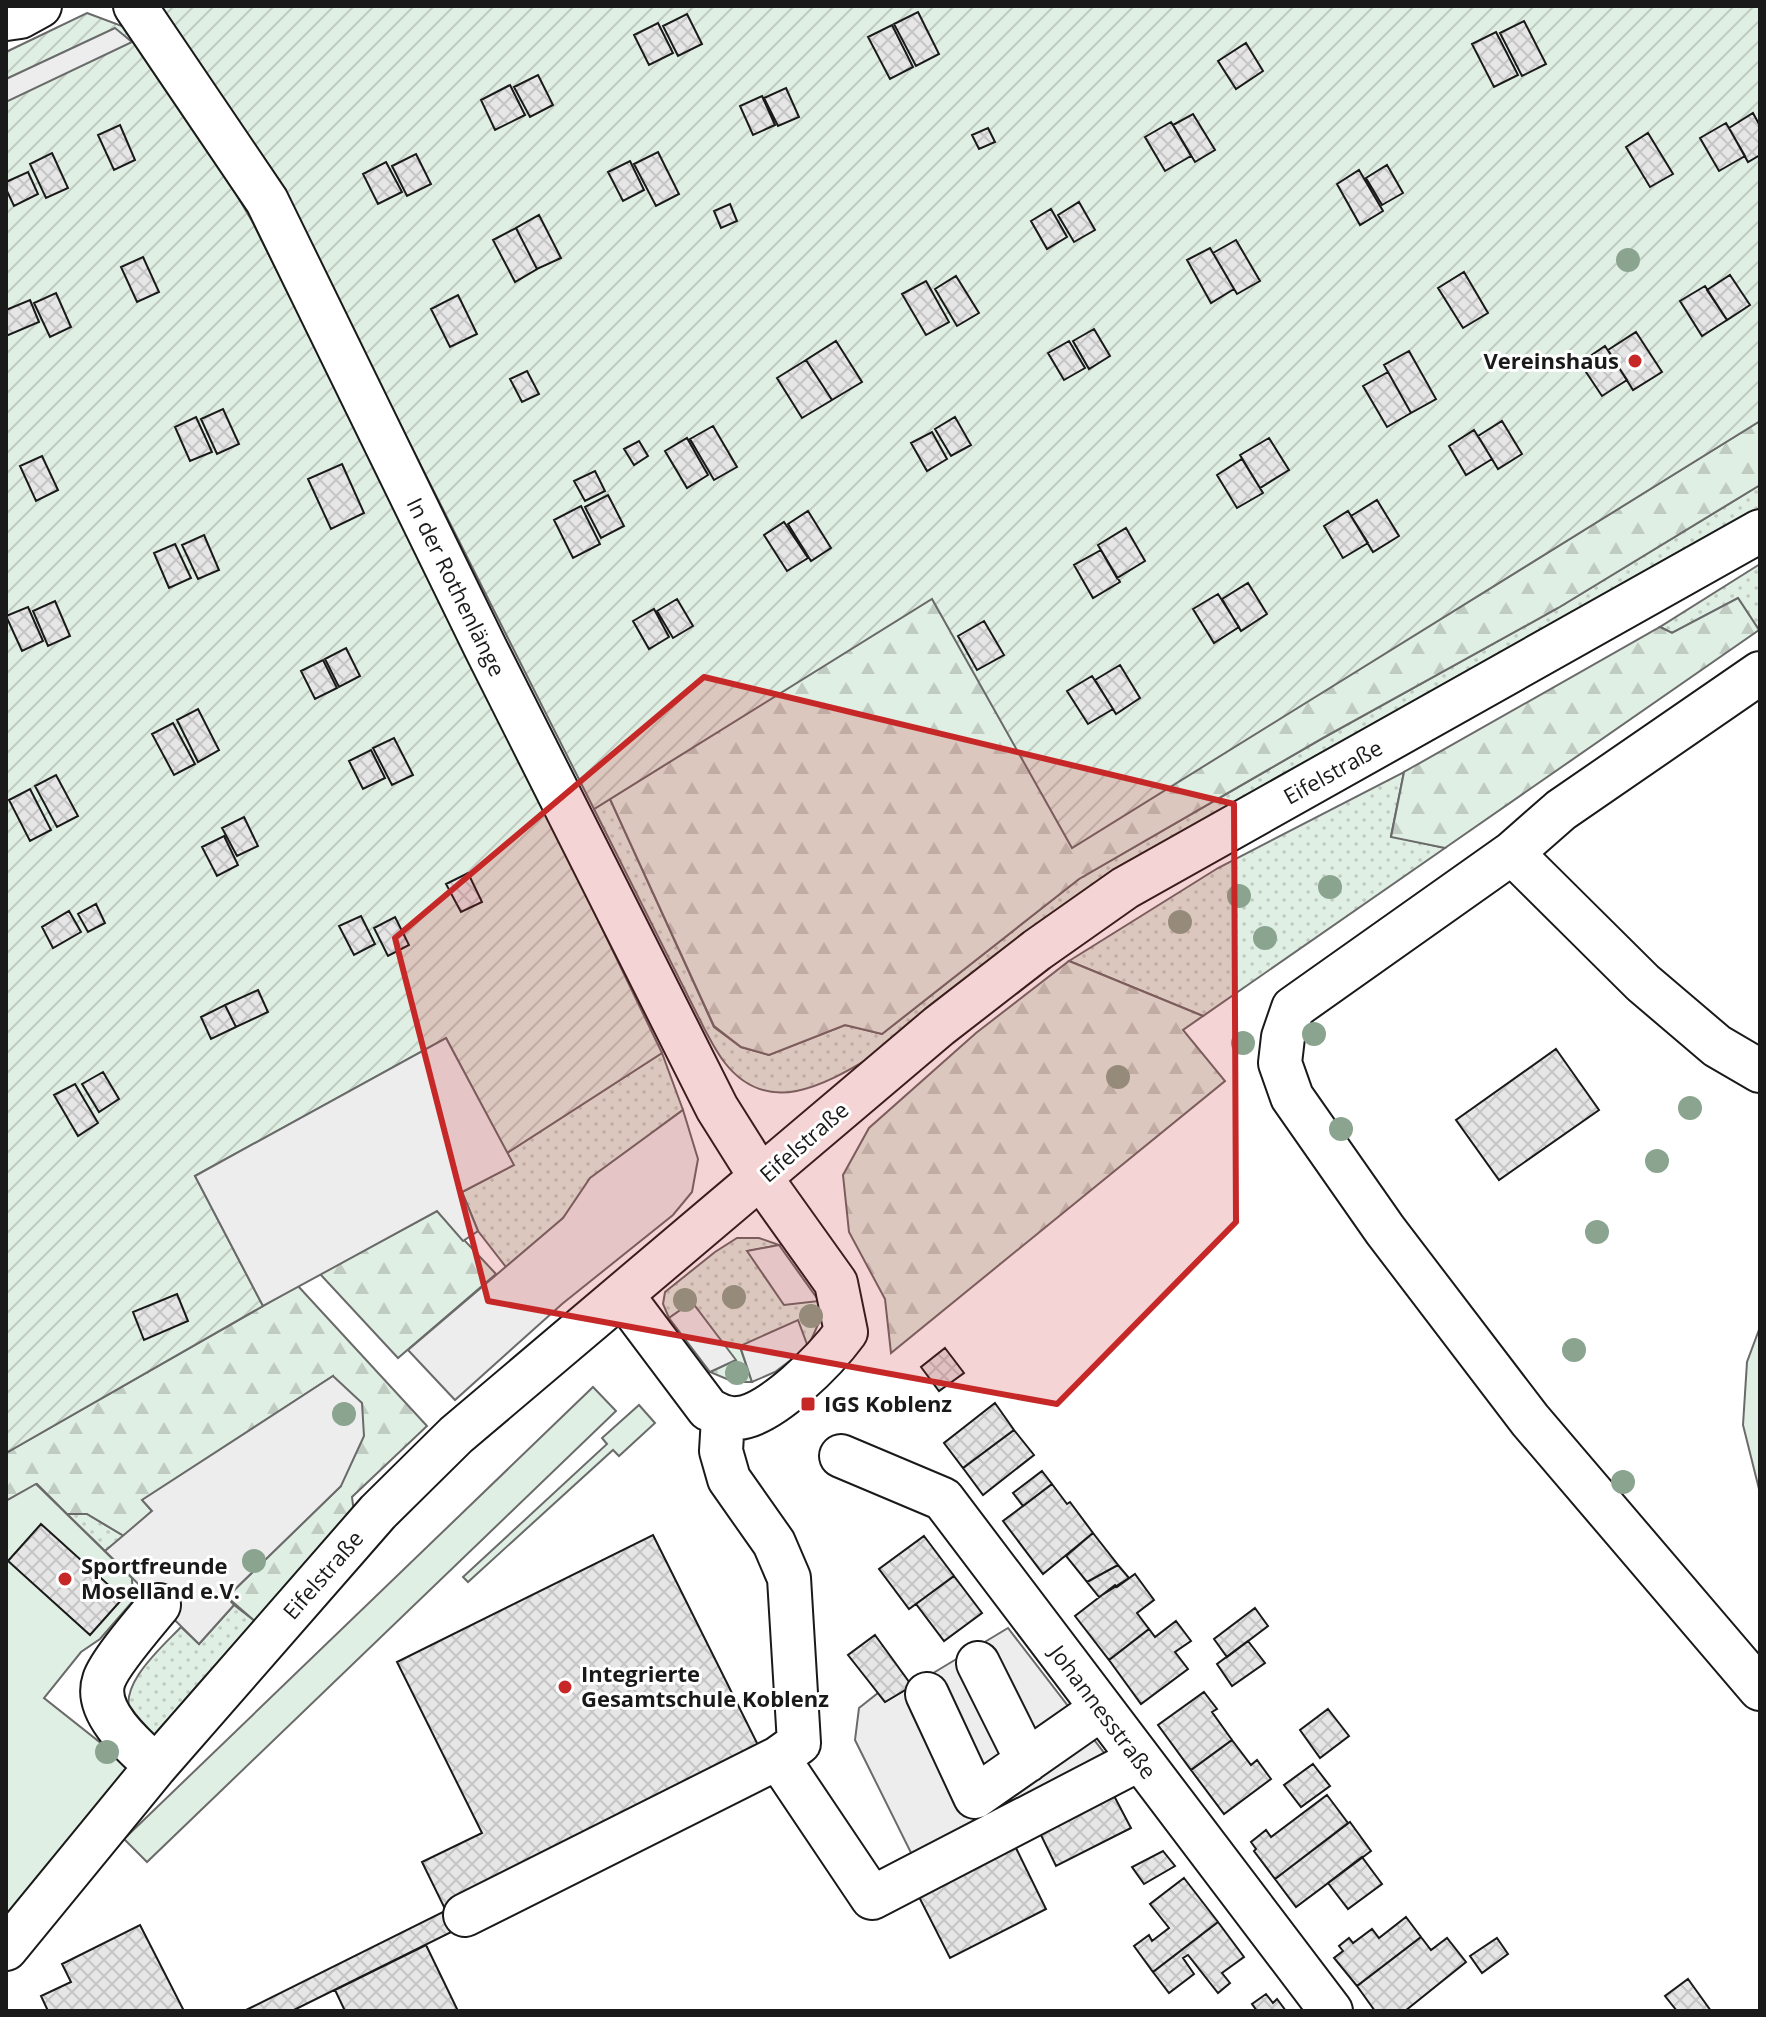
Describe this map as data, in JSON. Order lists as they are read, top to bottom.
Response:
{
  "streets": {
    "street": ["In der Rothenlänge", "Eifelstraße", "Johannesstraße"]
  },
  "crossings": [
    ["In der Rothenlänge", "Eifelstraße"]
  ],
  "places": {
    "other": ["Vereinshaus", "Sportfreunde Moselland e.V.", "Integrierte Gesamtschule Koblenz"],
    "transit": ["IGS Koblenz"]
  }
}
